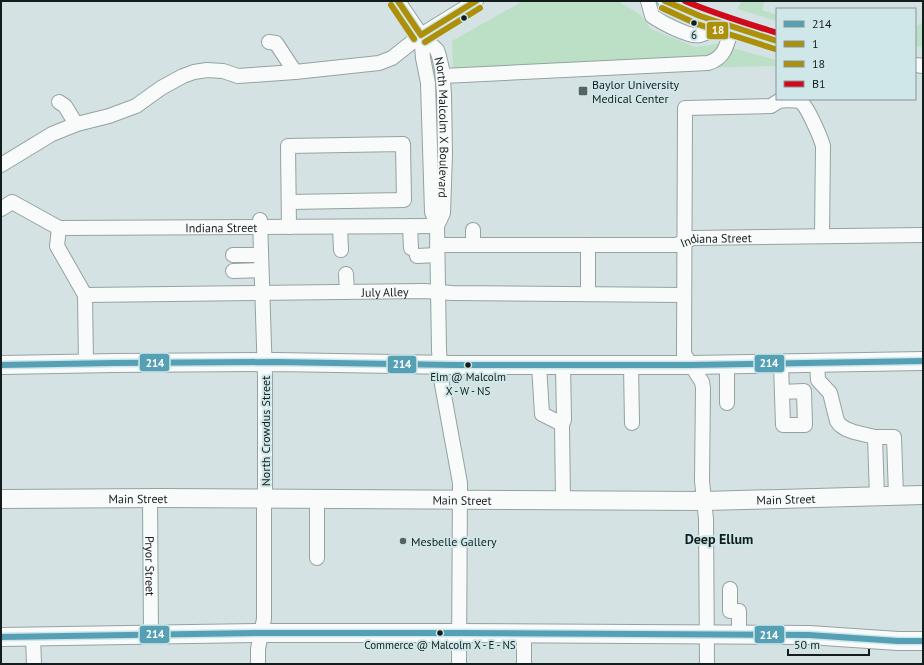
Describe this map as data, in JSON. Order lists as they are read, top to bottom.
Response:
{
  "streets": {
    "main road": ["Main Street"],
    "street": [
      "North Malcolm X Boulevard",
      "Indiana Street",
      "July Alley",
      "North Crowdus Street",
      "Pryor Street"
    ]
  },
  "crossings": [
    ["North Malcolm X Boulevard", "Indiana Street"],
    ["North Malcolm X Boulevard", "July Alley"],
    ["North Malcolm X Boulevard", "Main Street"],
    ["Indiana Street", "North Crowdus Street"],
    ["July Alley", "North Crowdus Street"],
    ["North Crowdus Street", "Main Street"],
    ["Main Street", "Pryor Street"]
  ],
  "districts": ["Deep Ellum"],
  "places": {
    "other": [
      "6",
      "Elm @ Malcolm X - W - NS",
      "Mesbelle Gallery",
      "Commerce @ Malcolm X - E - NS"
    ],
    "transit": ["Baylor University Medical Center"]
  },
  "lines": [
    "transit line 1",
    "transit line B1",
    "transit line 18",
    "transit line 214"
  ],
  "legend": [
    "214",
    "1",
    "18",
    "B1"
  ],
  "scale_bar": "50 m"
}
